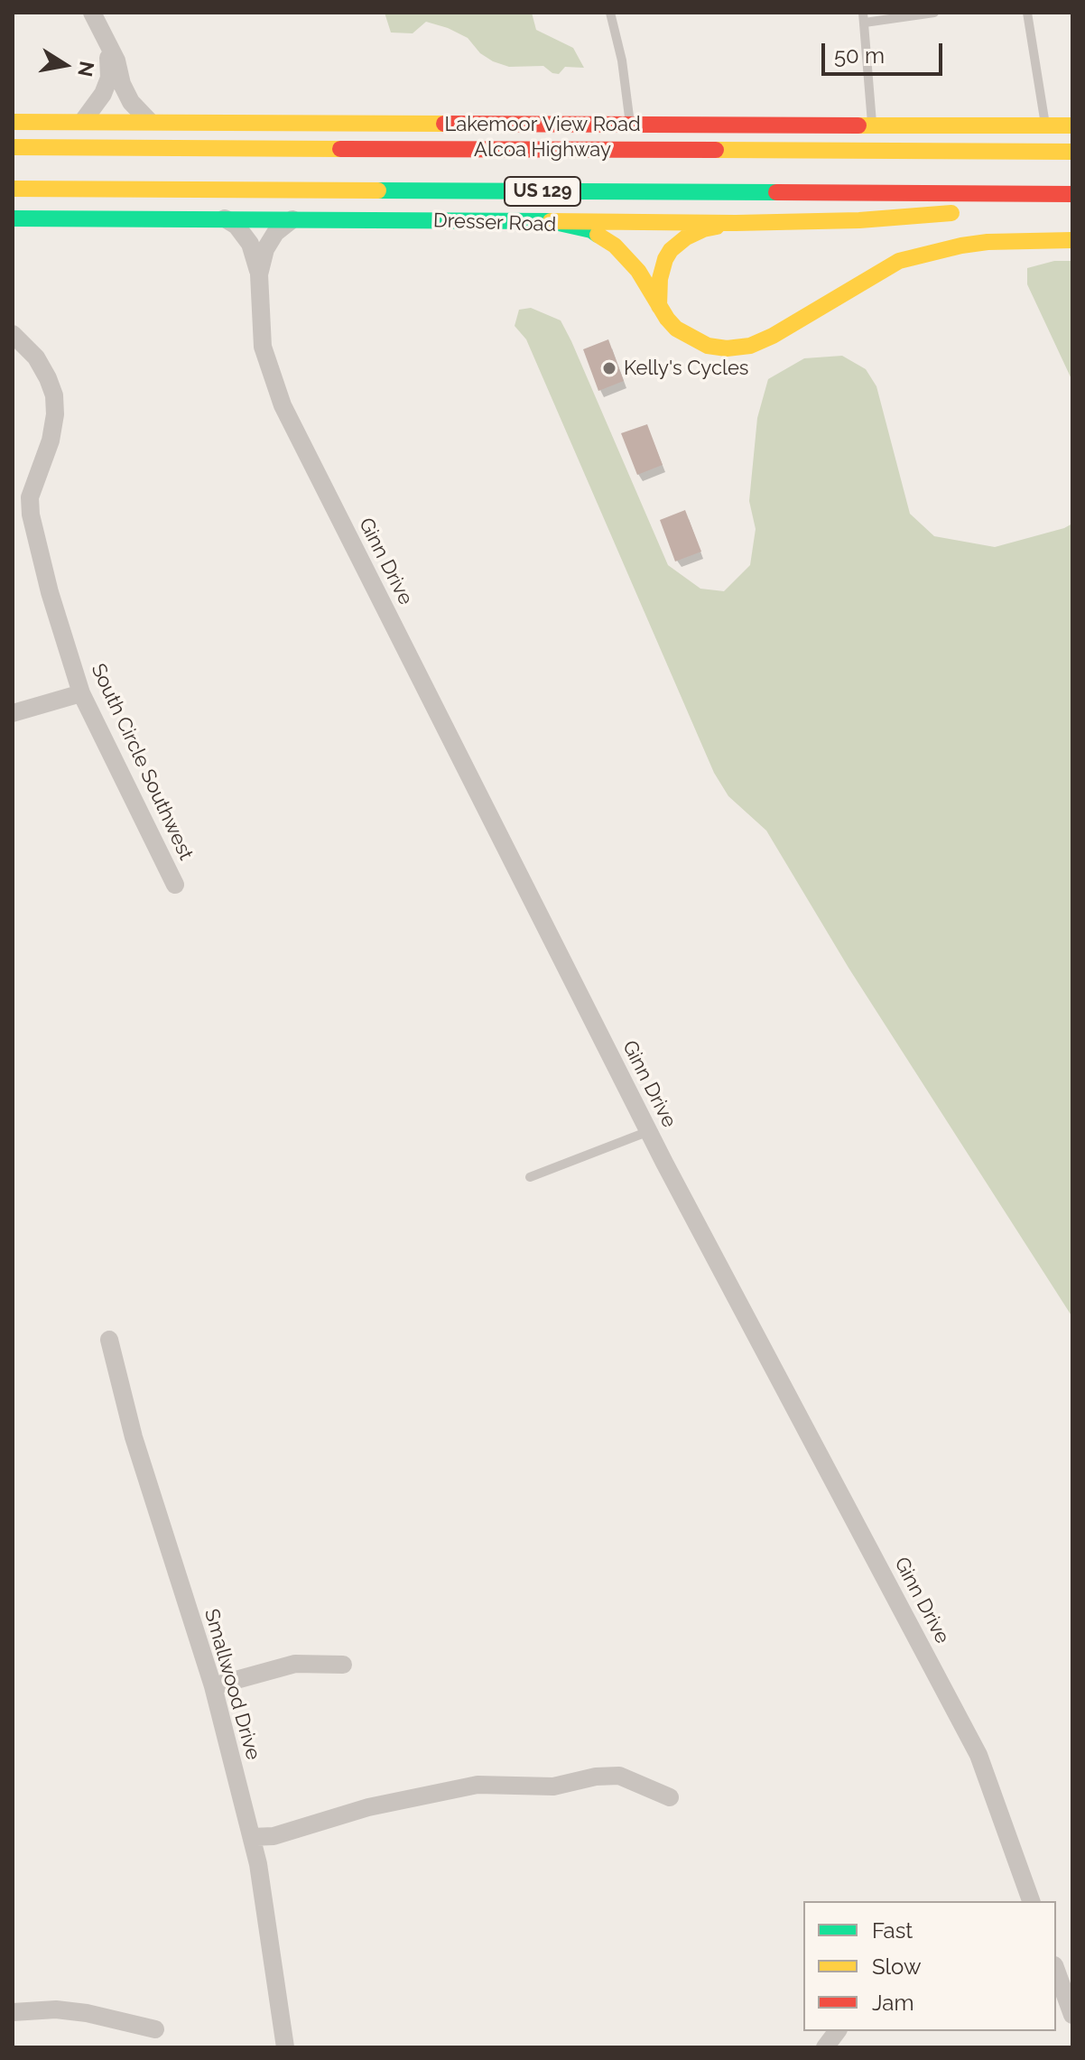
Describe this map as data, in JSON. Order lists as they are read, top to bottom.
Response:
{
  "streets": {
    "main road": [
      "Lakemoor View Road",
      "Alcoa Highway",
      "US 129",
      "Dresser Road"
    ],
    "street": ["Ginn Drive", "South Circle Southwest", "Smallwood Drive"]
  },
  "crossings": [
    ["Dresser Road", "Ginn Drive"]
  ],
  "places": ["Kelly's Cycles"],
  "legend": ["Fast", "Slow", "Jam"],
  "scale_bar": "50 m",
  "north": "right"
}
